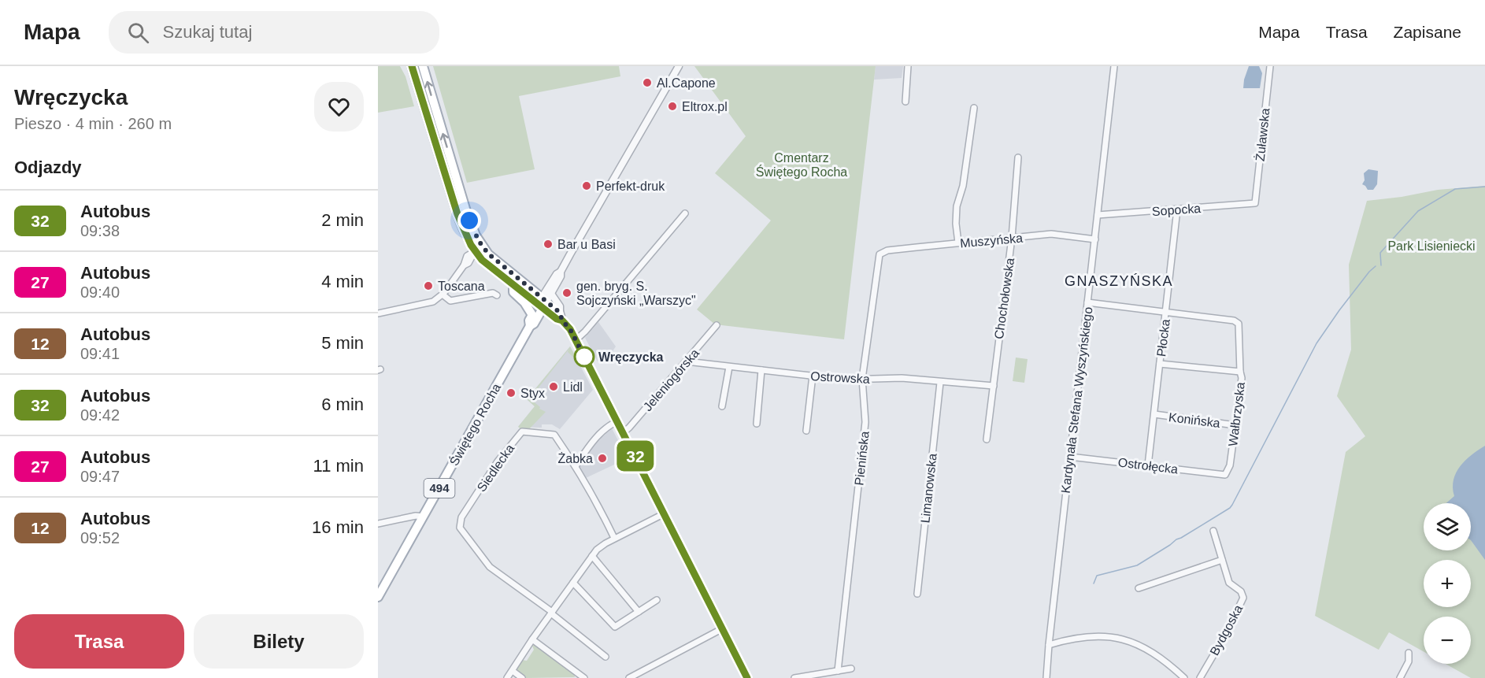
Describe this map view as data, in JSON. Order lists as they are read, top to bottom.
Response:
{
  "streets": {
    "main road": ["Świętego Rocha", "494"],
    "street": [
      "Żuławska",
      "Sopocka",
      "Muszyńska",
      "Chochołowska",
      "Płocka",
      "Ostrowska",
      "Jeleniogórska",
      "Kardynała Stefana Wyszyńskiego",
      "Wałbrzyska",
      "Konińska",
      "Pienińska",
      "Ostrołęcka",
      "Siedlecka",
      "Limanowska",
      "Bydgoska"
    ]
  },
  "crossings": [
    ["Żuławska", "Sopocka"],
    ["Sopocka", "Płocka"],
    ["Sopocka", "Kardynała Stefana Wyszyńskiego"],
    ["Muszyńska", "Chochołowska"],
    ["Muszyńska", "Kardynała Stefana Wyszyńskiego"],
    ["Muszyńska", "Pienińska"],
    ["Chochołowska", "Ostrowska"],
    ["Płocka", "Wałbrzyska"],
    ["Płocka", "Konińska"],
    ["Płocka", "Ostrołęcka"],
    ["Ostrowska", "Jeleniogórska"],
    ["Ostrowska", "Pienińska"],
    ["Ostrowska", "Limanowska"],
    ["Kardynała Stefana Wyszyńskiego", "Ostrołęcka"],
    ["Wałbrzyska", "Konińska"],
    ["Wałbrzyska", "Ostrołęcka"]
  ],
  "districts": ["GNASZYŃSKA"],
  "parks": ["Cmentarz Świętego Rocha", "Park Lisieniecki"],
  "places": [
    "Al.Capone",
    "Eltrox.pl",
    "Perfekt-druk",
    "Bar u Basi",
    "Toscana",
    "gen. bryg. S. Sojczyński „Warszyc\"",
    "Wręczycka",
    "Lidl",
    "Styx",
    "Żabka"
  ],
  "lines": ["bus line 32"],
  "page": {
    "header": "Mapa",
    "search": "Szukaj tutaj",
    "nav": ["Mapa", "Trasa", "Zapisane"],
    "heading": [
      ["Wręczycka", "Pieszo · 4 min · 260 m"],
      "Odjazdy"
    ],
    "on_map": "32",
    "list": [
      {
        "mark": "32",
        "name": "Autobus",
        "note": "09:38",
        "value": "2 min"
      },
      {
        "mark": "27",
        "name": "Autobus",
        "note": "09:40",
        "value": "4 min"
      },
      {
        "mark": "12",
        "name": "Autobus",
        "note": "09:41",
        "value": "5 min"
      },
      {
        "mark": "32",
        "name": "Autobus",
        "note": "09:42",
        "value": "6 min"
      },
      {
        "mark": "27",
        "name": "Autobus",
        "note": "09:47",
        "value": "11 min"
      },
      {
        "mark": "12",
        "name": "Autobus",
        "note": "09:52",
        "value": "16 min"
      }
    ],
    "map_buttons": ["+", "−"],
    "buttons": ["Trasa", "Bilety"]
  }
}
